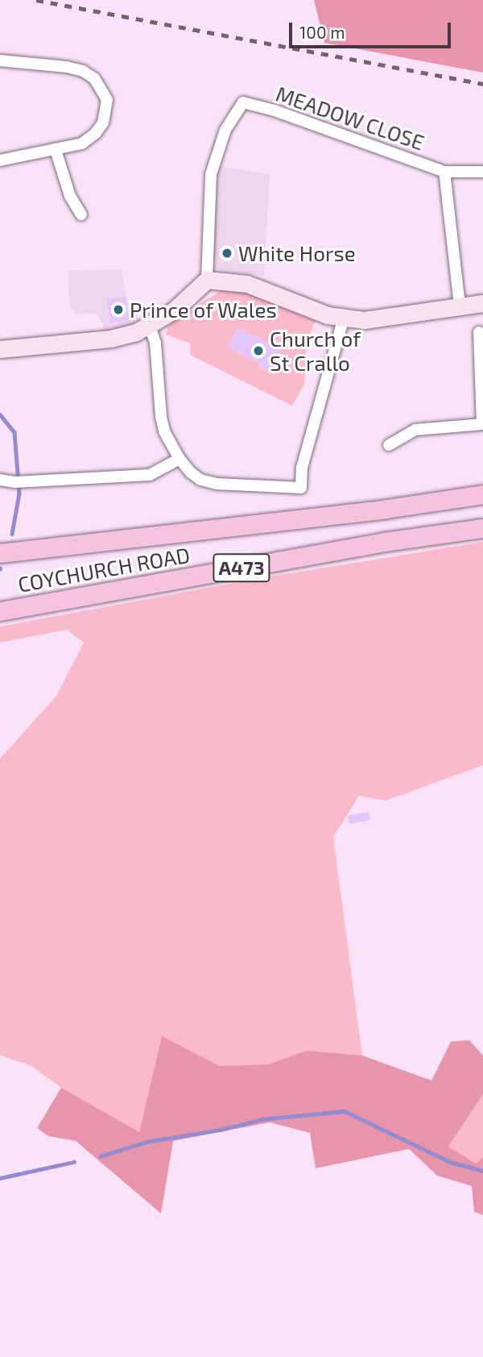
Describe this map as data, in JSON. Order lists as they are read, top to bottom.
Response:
{
  "streets": {
    "main road": ["A473", "COYCHURCH ROAD"],
    "street": ["MEADOW CLOSE"]
  },
  "places": ["White Horse", "Prince of Wales", "Church of St Crallo"],
  "scale_bar": "100 m"
}
